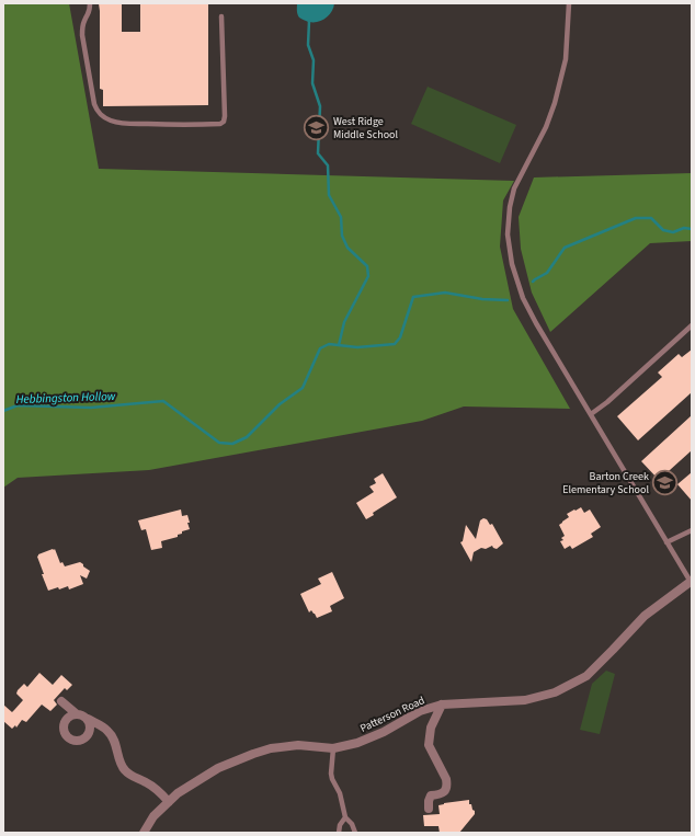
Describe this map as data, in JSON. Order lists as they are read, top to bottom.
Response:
{
  "streets": {
    "street": ["Patterson Road"]
  },
  "water": ["Hebbingston Hollow"],
  "places": {
    "school or university": ["West Ridge Middle School", "Barton Creek Elementary School"]
  }
}
